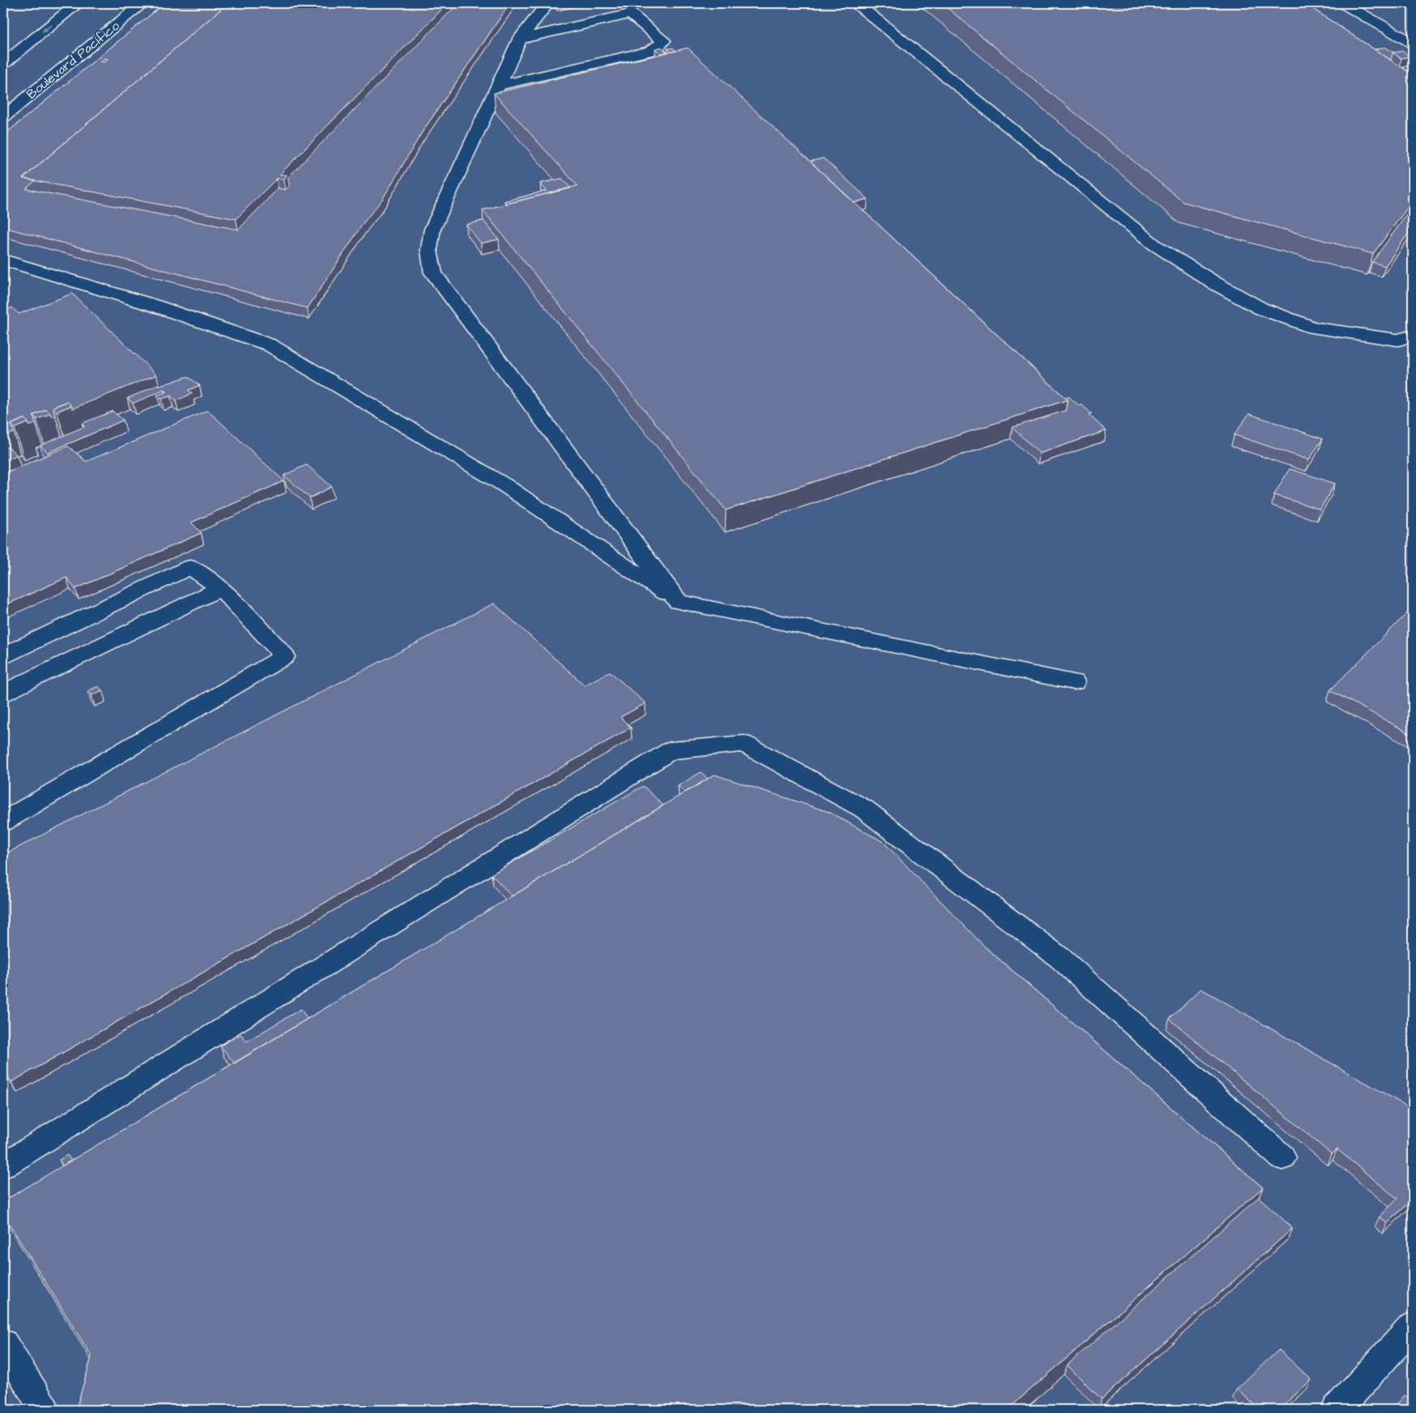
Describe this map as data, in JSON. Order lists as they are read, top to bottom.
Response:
{
  "streets": {
    "main road": ["Boulevard Pacífico"]
  }
}
